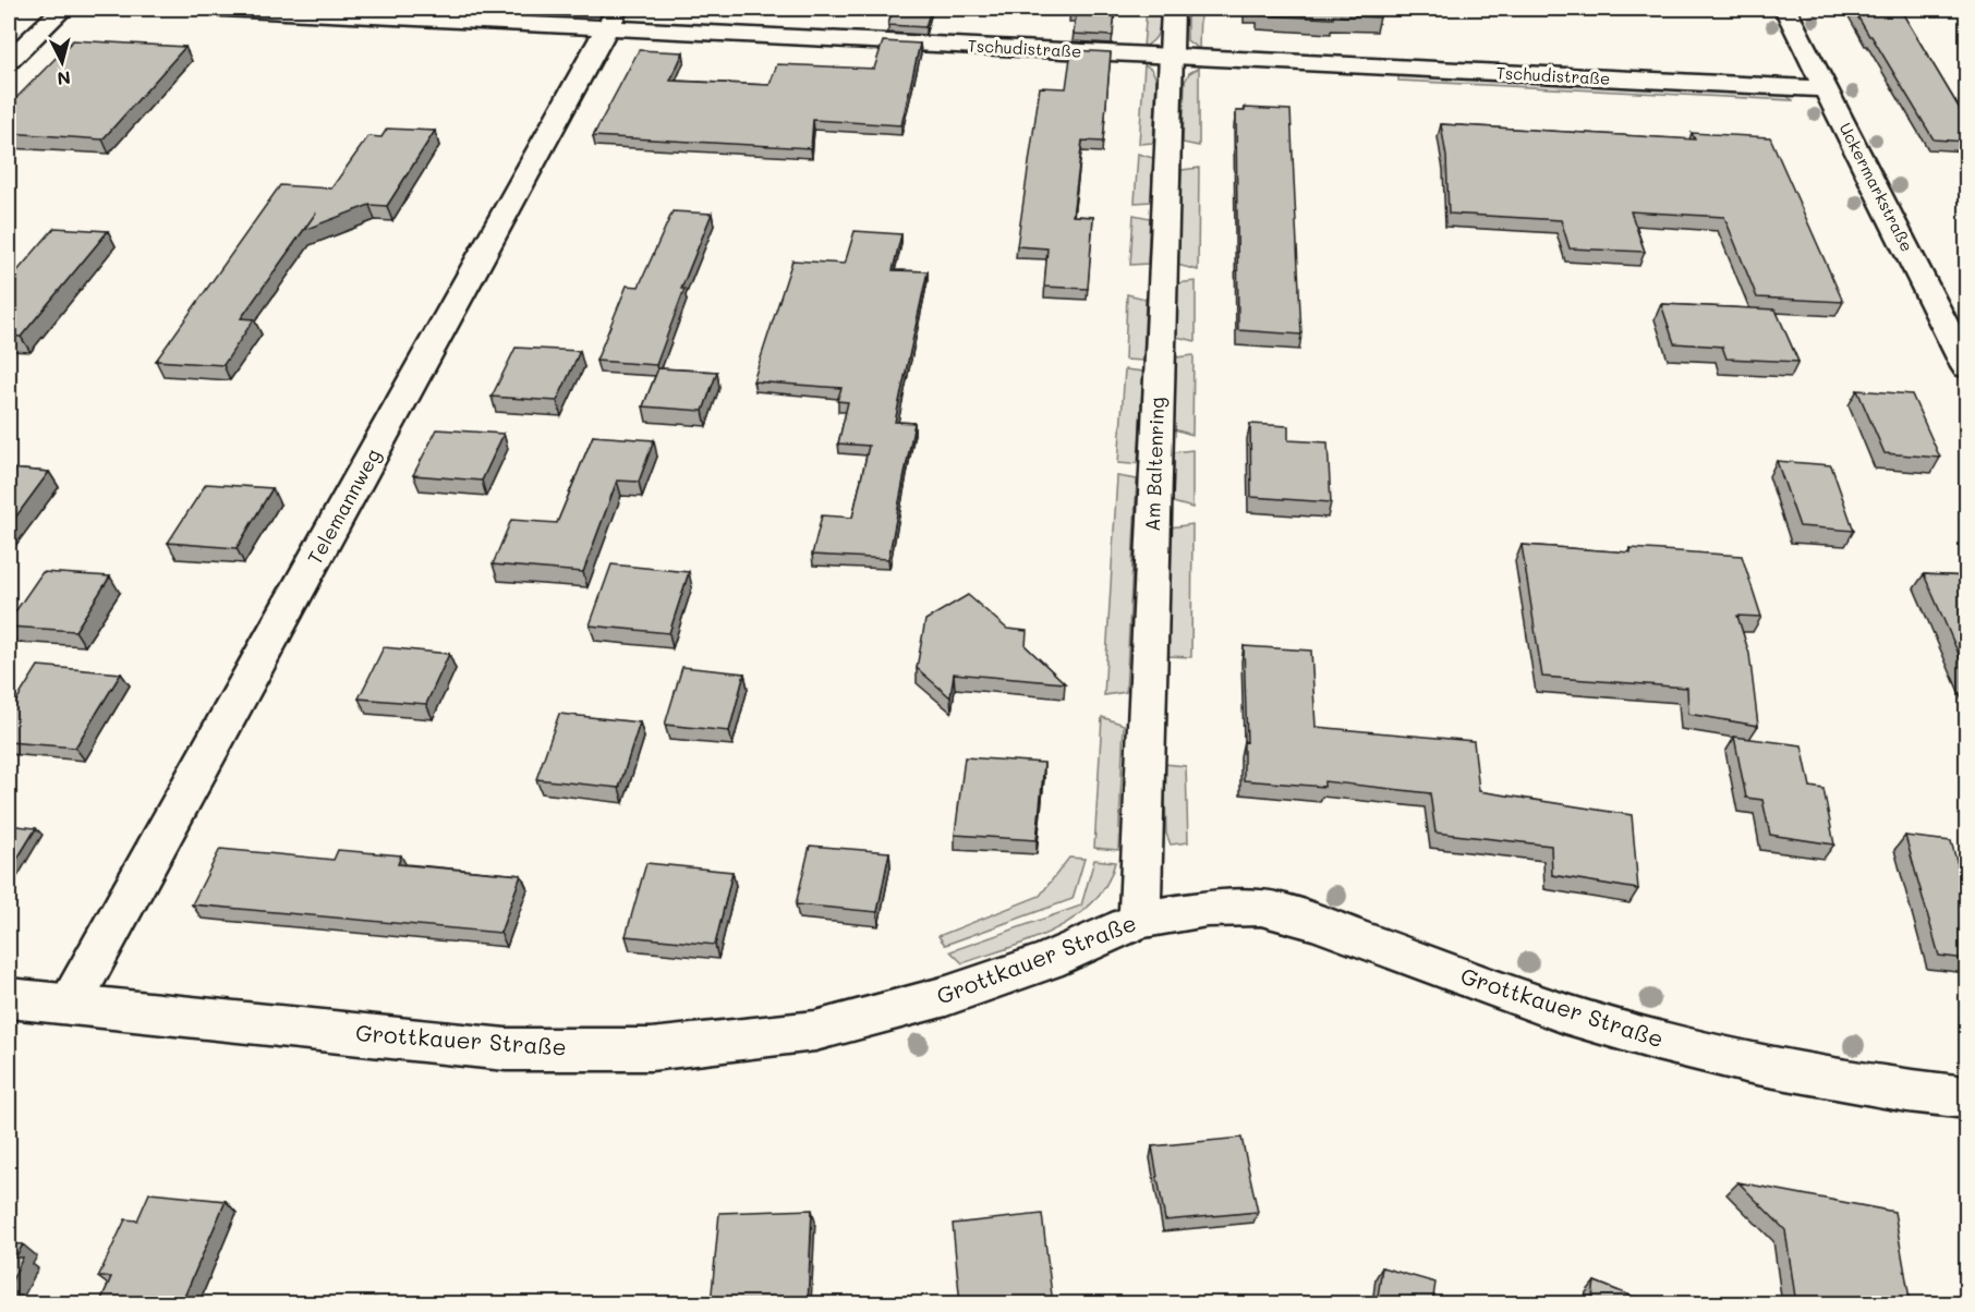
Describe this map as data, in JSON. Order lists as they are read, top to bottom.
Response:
{
  "streets": {
    "street": [
      "Tschudistraße",
      "Uckermarkstraße",
      "Am Baltenring",
      "Telemannweg",
      "Grottkauer Straße"
    ]
  },
  "crossings": [
    ["Tschudistraße", "Uckermarkstraße"],
    ["Tschudistraße", "Am Baltenring"],
    ["Tschudistraße", "Telemannweg"],
    ["Am Baltenring", "Grottkauer Straße"],
    ["Telemannweg", "Grottkauer Straße"]
  ],
  "north": "bottom"
}
